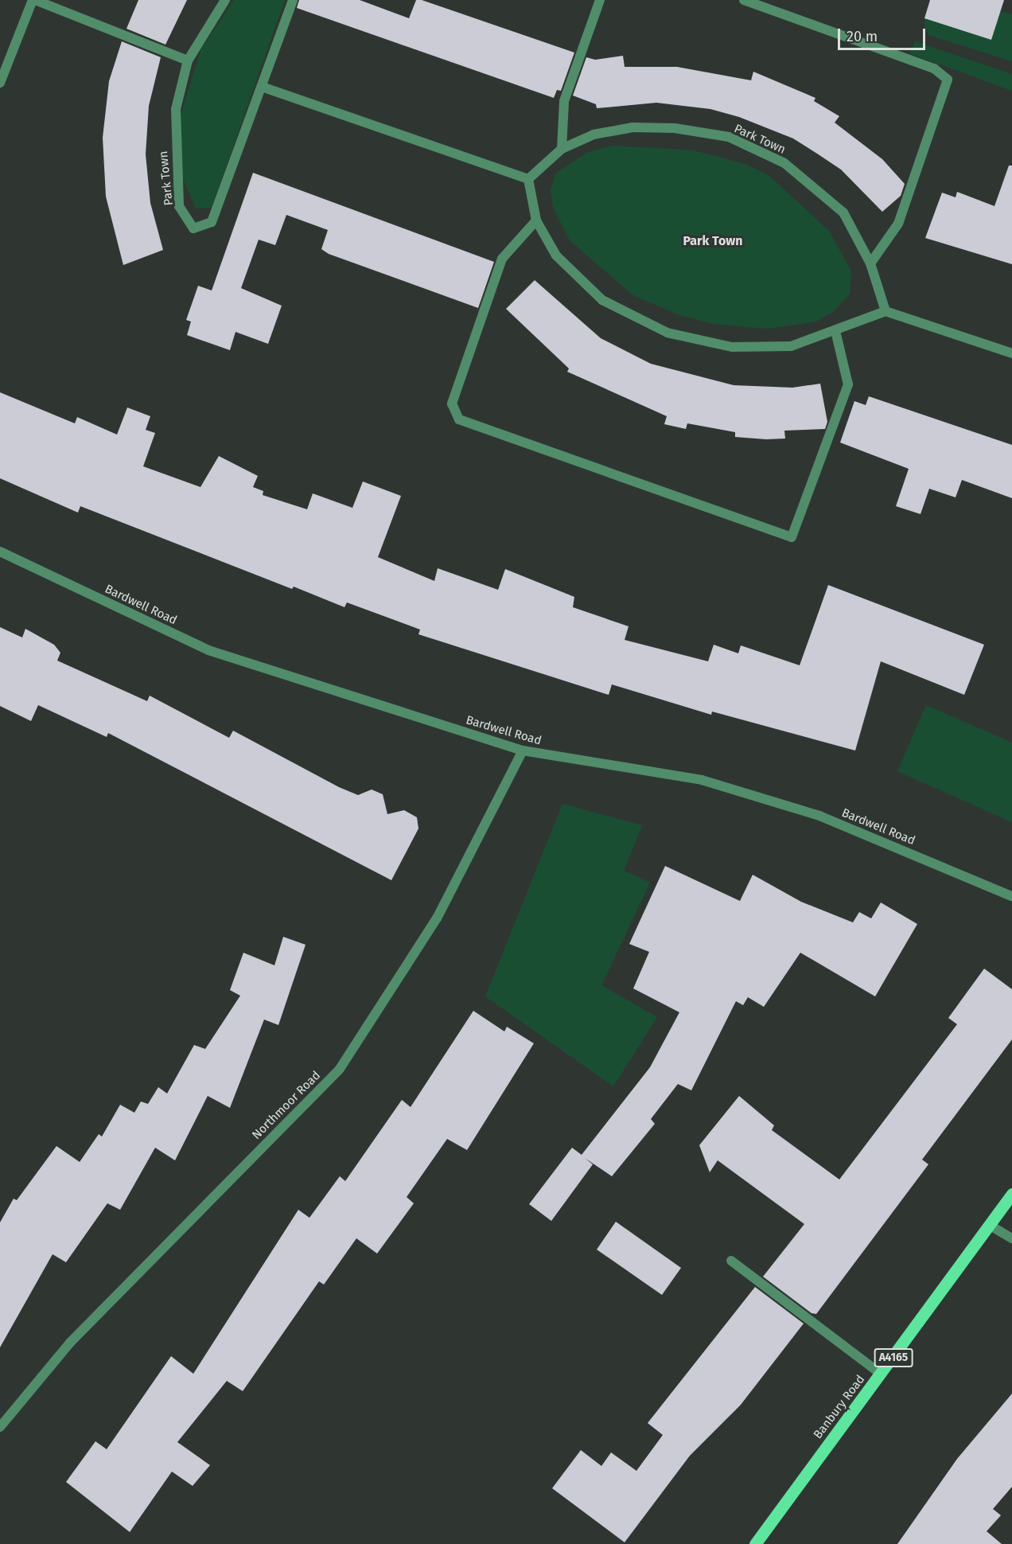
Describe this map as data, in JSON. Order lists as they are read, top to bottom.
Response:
{
  "streets": {
    "main road": ["A4165", "Banbury Road"],
    "street": ["Park Town", "Bardwell Road", "Northmoor Road"]
  },
  "crossings": [
    ["Bardwell Road", "Northmoor Road"]
  ],
  "districts": ["Park Town"],
  "scale_bar": "20 m"
}
